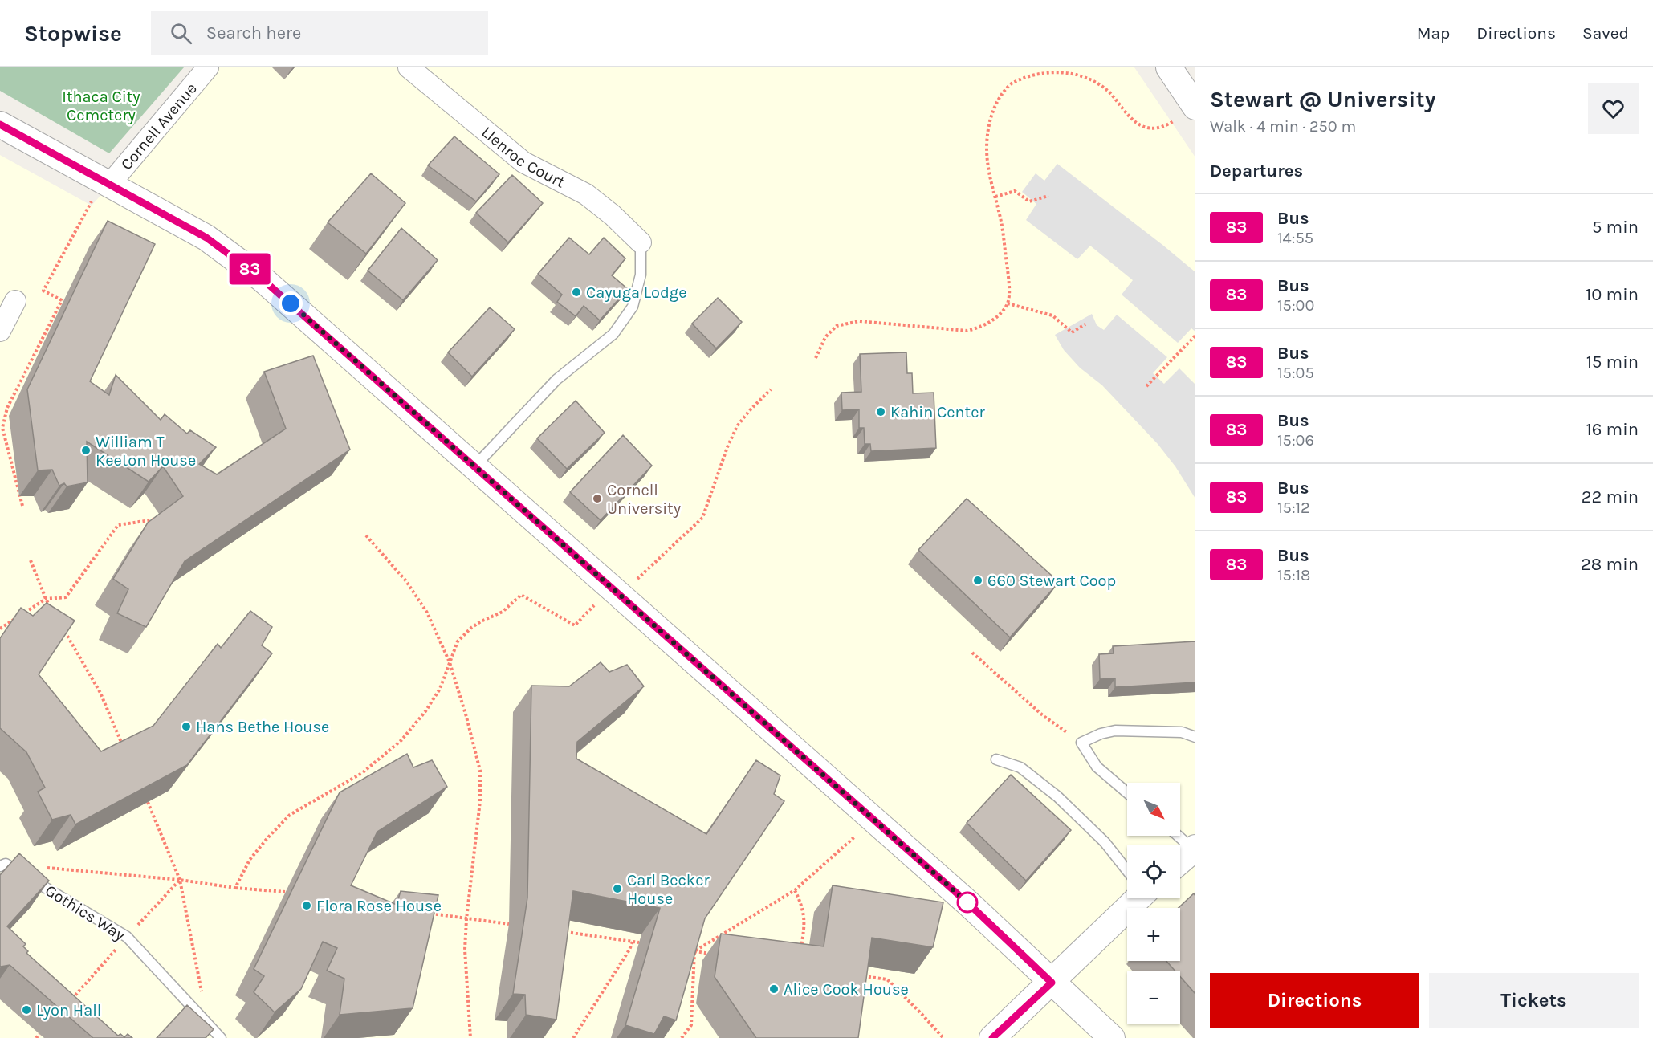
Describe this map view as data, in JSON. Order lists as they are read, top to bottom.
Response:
{
  "streets": {
    "street": ["Cornell Avenue", "Llenroc Court"],
    "lane": ["Gothics Way"]
  },
  "parks": ["Ithaca City Cemetery"],
  "places": [
    "Cayuga Lodge",
    "Kahin Center",
    "William T Keeton House",
    "Cornell University",
    "660 Stewart Coop",
    "Hans Bethe House",
    "Carl Becker House",
    "Flora Rose House",
    "Alice Cook House",
    "Lyon Hall"
  ],
  "lines": ["bus line 83"],
  "north": "bottom right",
  "page": {
    "header": "Stopwise",
    "search": "Search here",
    "nav": ["Map", "Directions", "Saved"],
    "on_map": "83",
    "heading": [
      ["Stewart @ University", "Walk · 4 min · 250 m"],
      "Departures"
    ],
    "list": [
      {
        "mark": "83",
        "name": "Bus",
        "note": "14:55",
        "value": "5 min"
      },
      {
        "mark": "83",
        "name": "Bus",
        "note": "15:00",
        "value": "10 min"
      },
      {
        "mark": "83",
        "name": "Bus",
        "note": "15:05",
        "value": "15 min"
      },
      {
        "mark": "83",
        "name": "Bus",
        "note": "15:06",
        "value": "16 min"
      },
      {
        "mark": "83",
        "name": "Bus",
        "note": "15:12",
        "value": "22 min"
      },
      {
        "mark": "83",
        "name": "Bus",
        "note": "15:18",
        "value": "28 min"
      }
    ],
    "map_buttons": ["+", "−"],
    "buttons": ["Directions", "Tickets"]
  }
}
